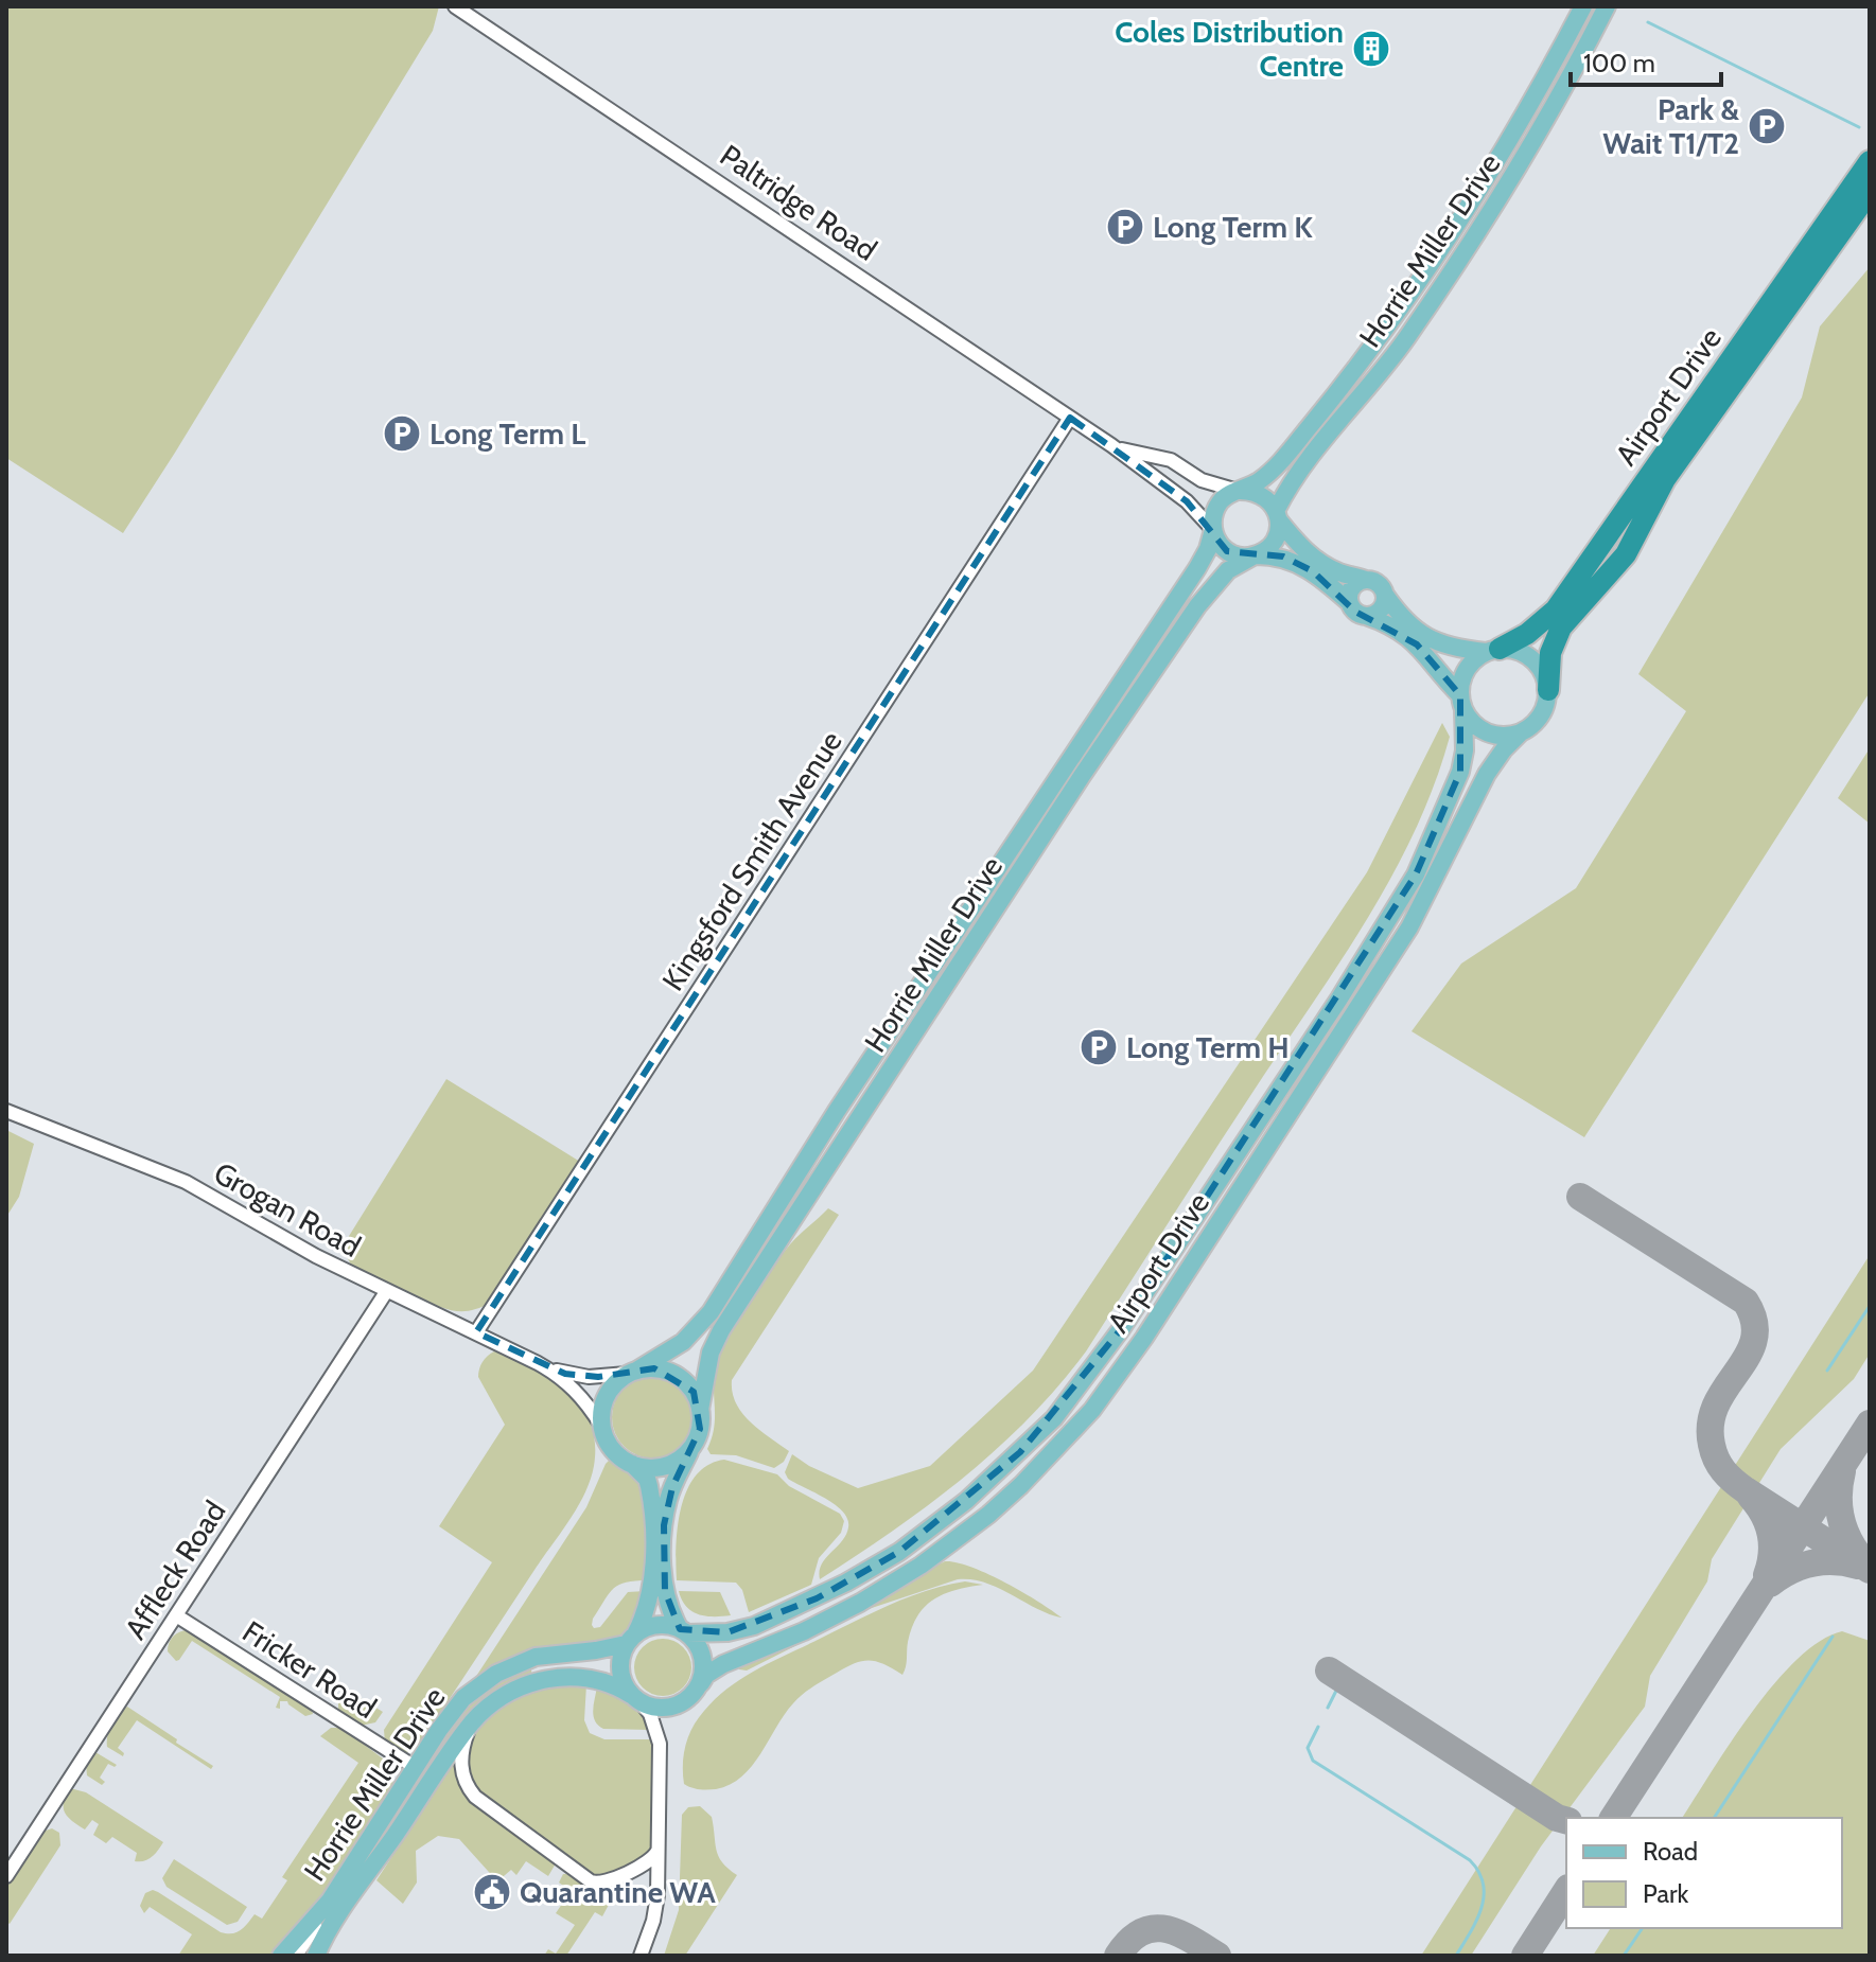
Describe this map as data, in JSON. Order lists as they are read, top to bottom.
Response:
{
  "streets": {
    "highway": ["Airport Drive"],
    "main road": ["Horrie Miller Drive"],
    "street": [
      "Paltridge Road",
      "Kingsford Smith Avenue",
      "Grogan Road",
      "Affleck Road",
      "Fricker Road"
    ]
  },
  "crossings": [
    ["Paltridge Road", "Horrie Miller Drive"],
    ["Paltridge Road", "Kingsford Smith Avenue"],
    ["Horrie Miller Drive", "Airport Drive"],
    ["Horrie Miller Drive", "Grogan Road"],
    ["Horrie Miller Drive", "Fricker Road"],
    ["Kingsford Smith Avenue", "Grogan Road"],
    ["Grogan Road", "Affleck Road"],
    ["Affleck Road", "Fricker Road"]
  ],
  "places": {
    "building": ["Coles Distribution Centre"],
    "parking": [
      "Park & Wait T1/T2",
      "Long Term K",
      "Long Term L",
      "Long Term H"
    ],
    "public building": ["Quarantine WA"]
  },
  "legend": ["Road", "Park"],
  "scale_bar": "100 m"
}
